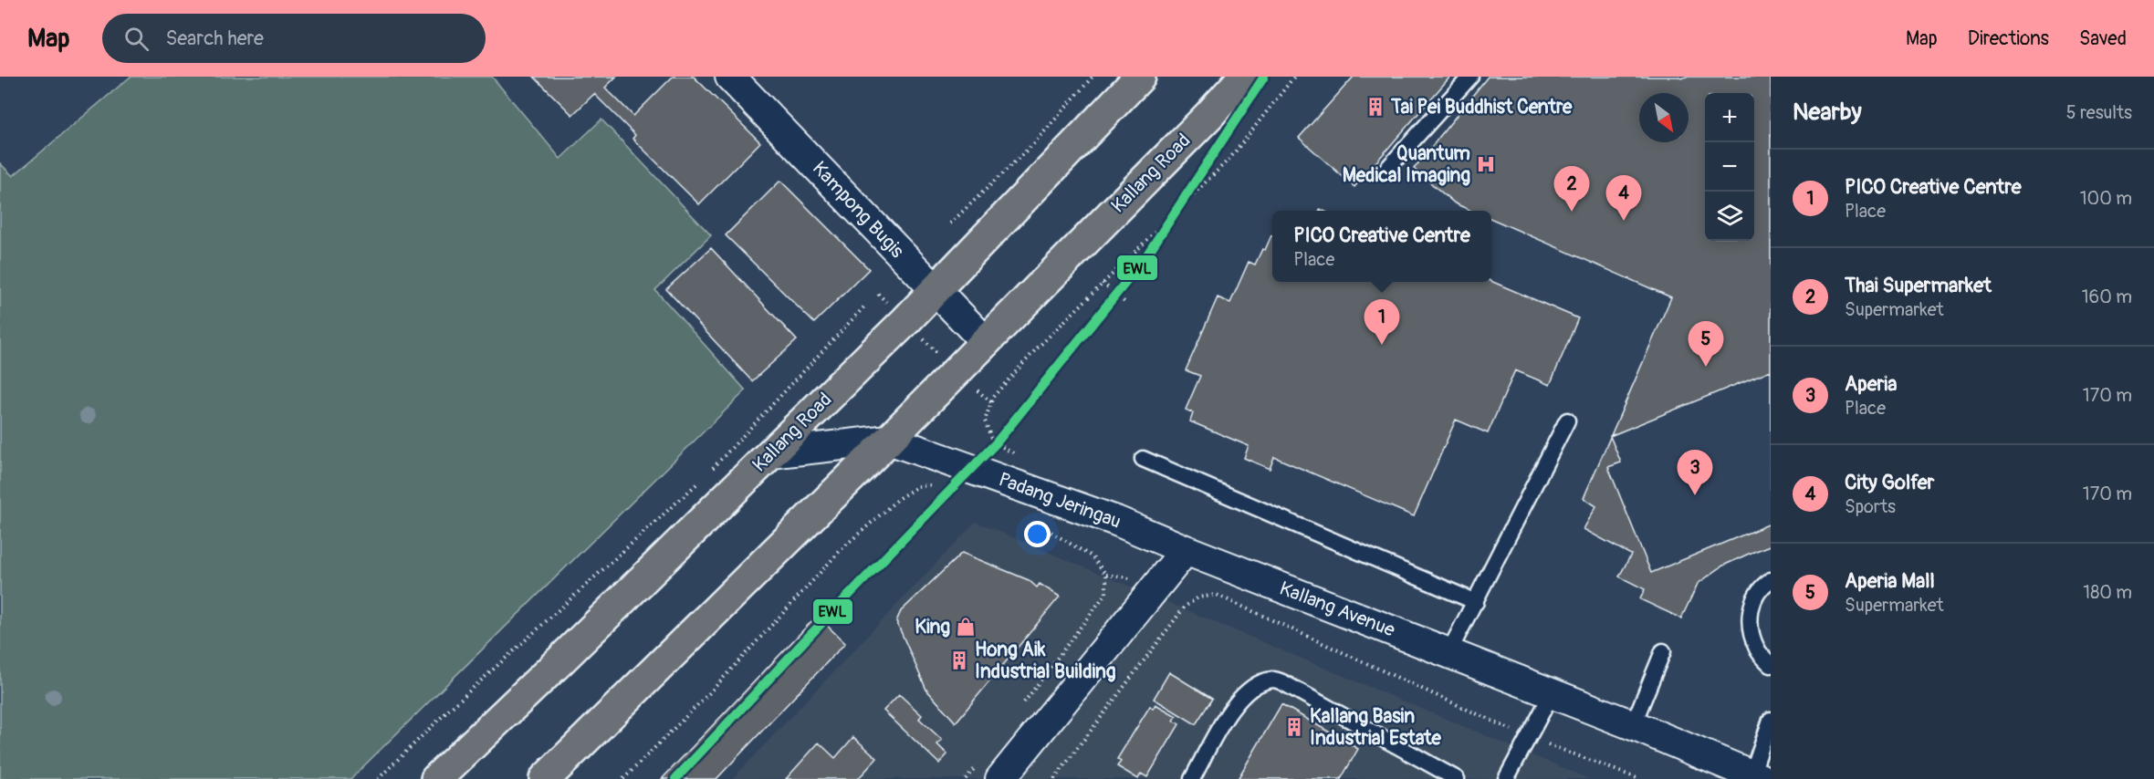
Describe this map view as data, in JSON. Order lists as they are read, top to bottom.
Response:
{
  "streets": {
    "main road": ["Kallang Road"],
    "street": ["Kampong Bugis", "Padang Jeringau", "Kallang Avenue"]
  },
  "crossings": [
    ["Kallang Road", "Kampong Bugis"],
    ["Kallang Road", "Padang Jeringau"],
    ["Padang Jeringau", "Kallang Avenue"]
  ],
  "places": {
    "building": ["Tai Pei Buddhist Centre", "Hong Aik Industrial Building", "Kallang Basin Industrial Estate"],
    "hospital": ["Quantum Medical Imaging"],
    "shop": ["King"]
  },
  "lines": ["transit line EWL"],
  "north": "bottom right",
  "page": {
    "header": "Map",
    "search": "Search here",
    "nav": ["Map", "Directions", "Saved"],
    "heading": ["Nearby", "5 results"],
    "map_buttons": ["+", "−"],
    "list": [
      {
        "mark": "1",
        "name": "PICO Creative Centre",
        "note": "Place",
        "value": "100 m"
      },
      {
        "mark": "2",
        "name": "Thai Supermarket",
        "note": "Supermarket",
        "value": "160 m"
      },
      {
        "mark": "3",
        "name": "Aperia",
        "note": "Place",
        "value": "170 m"
      },
      {
        "mark": "4",
        "name": "City Golfer",
        "note": "Sports",
        "value": "170 m"
      },
      {
        "mark": "5",
        "name": "Aperia Mall",
        "note": "Supermarket",
        "value": "180 m"
      }
    ],
    "pins": [
      "2",
      "4",
      "1",
      "5",
      "3"
    ],
    "popup": ["PICO Creative Centre", "Place"]
  }
}
